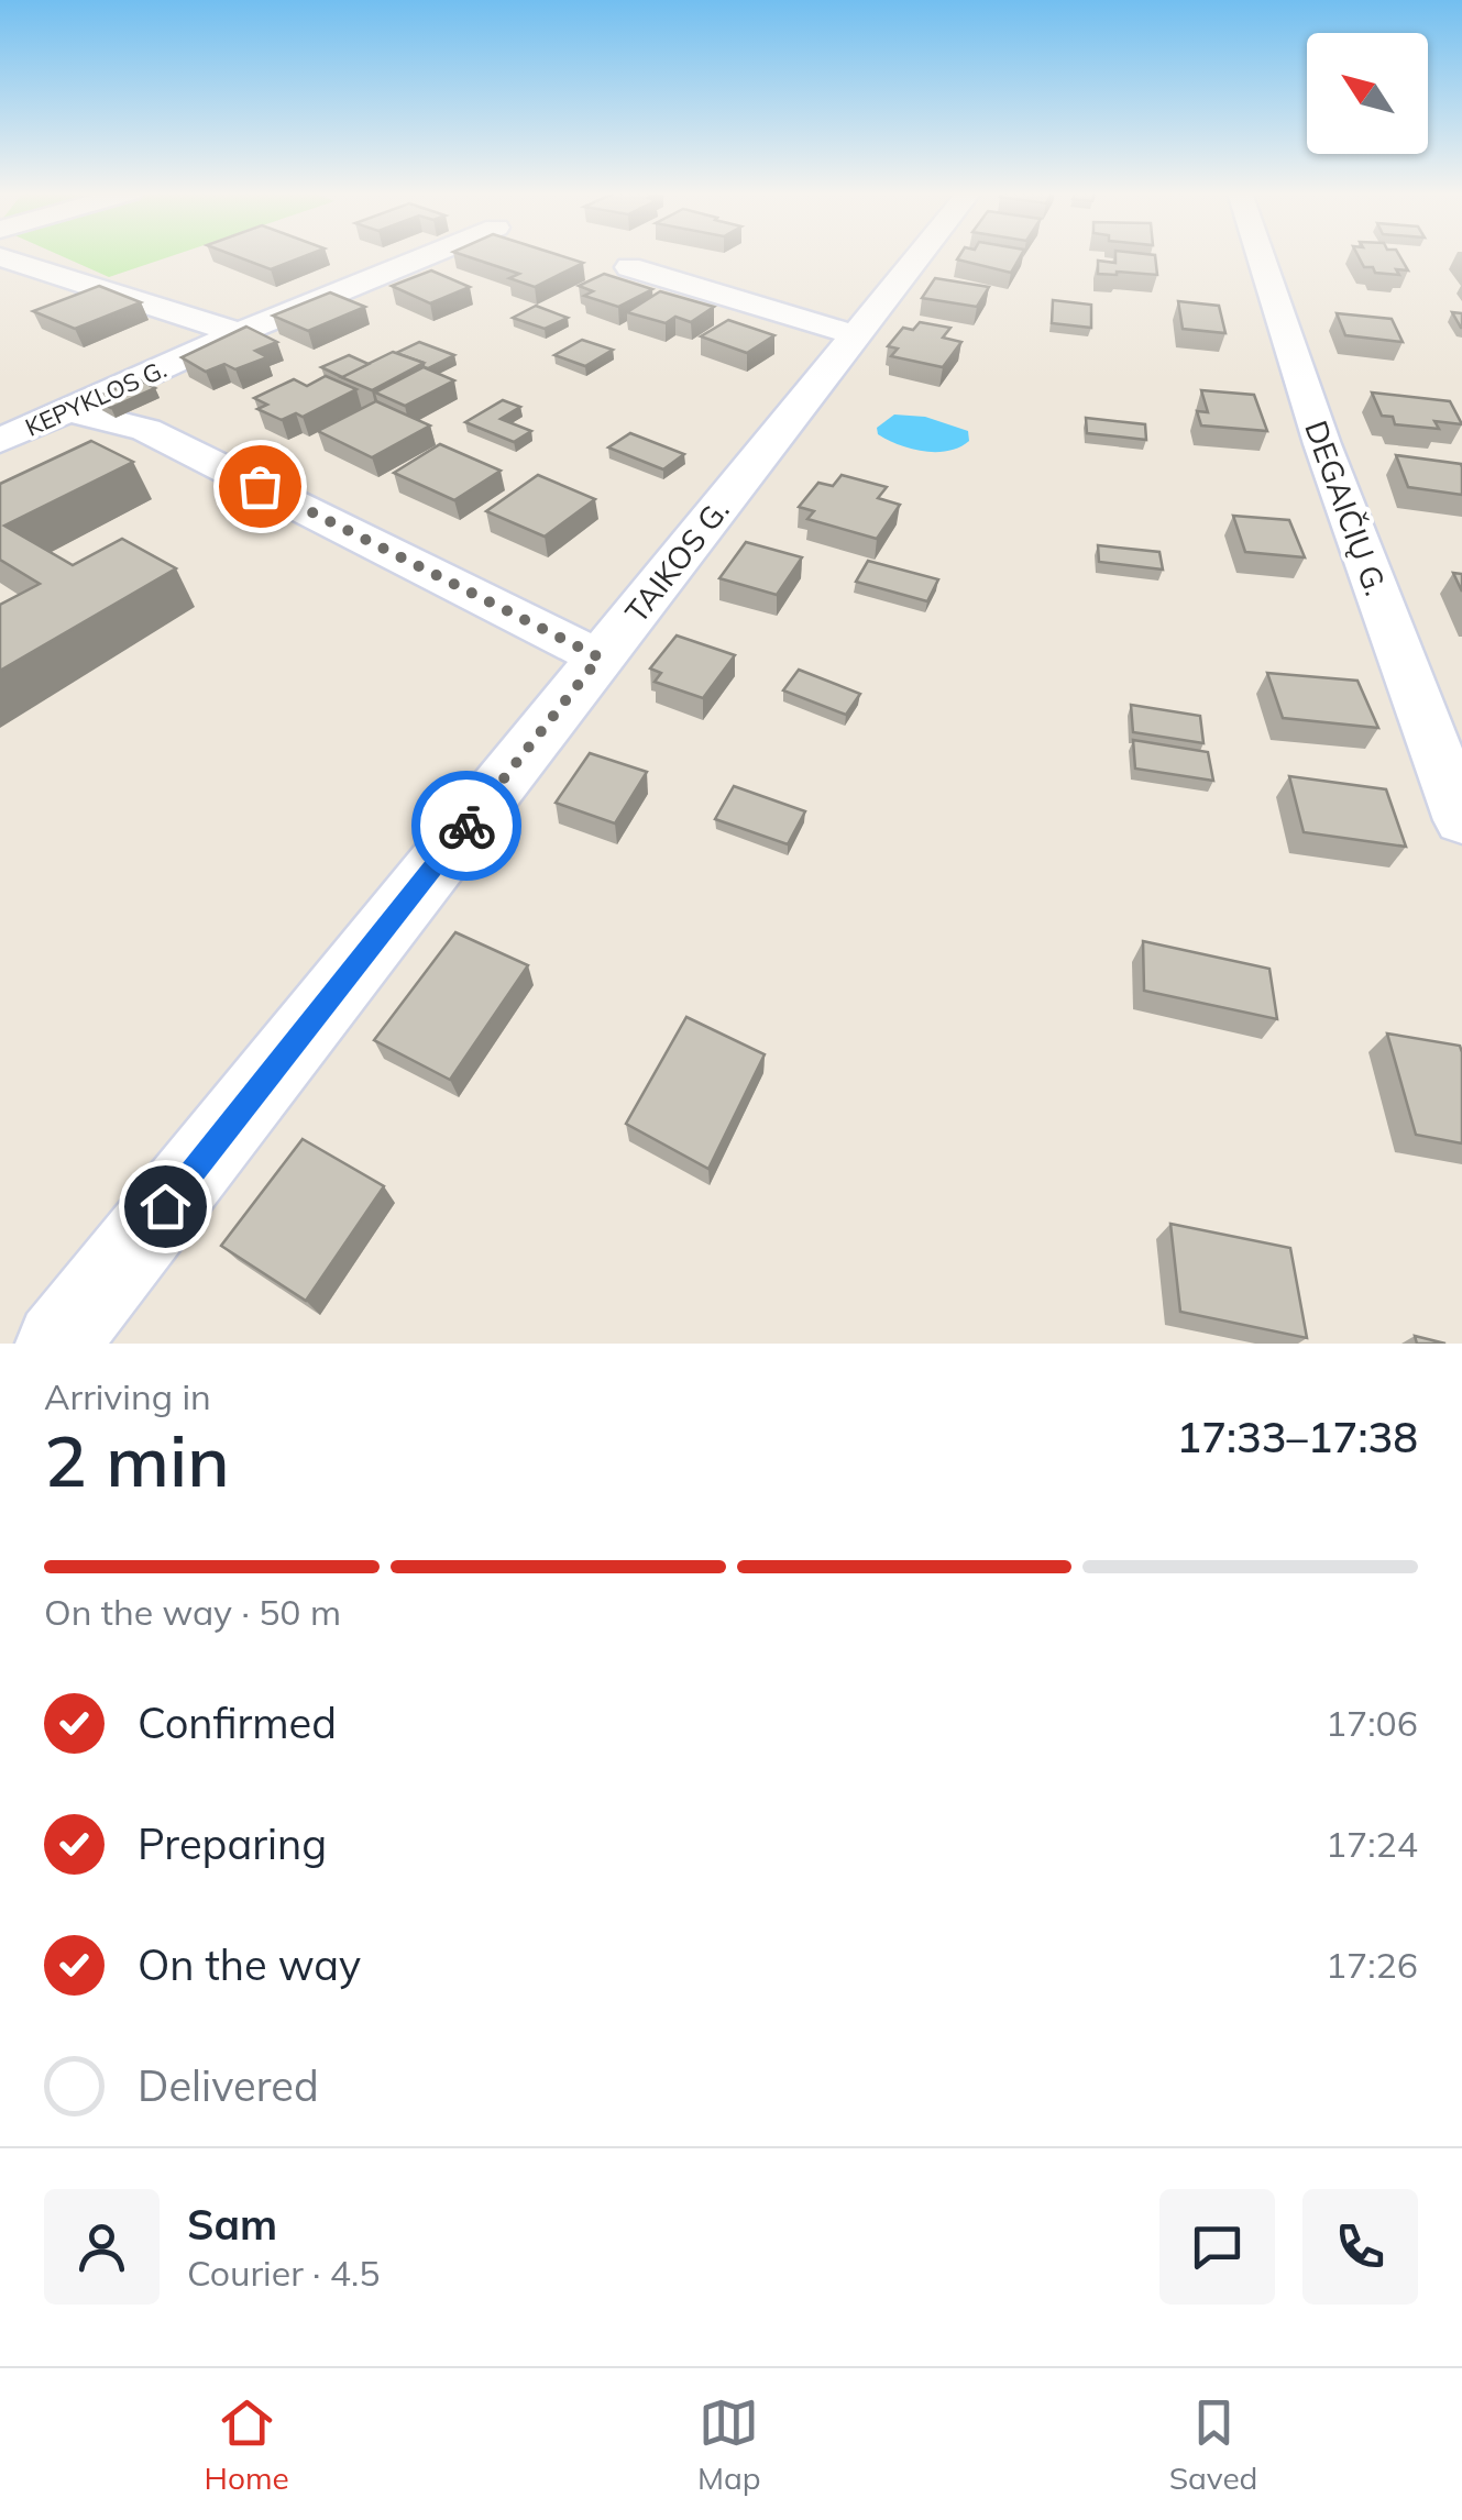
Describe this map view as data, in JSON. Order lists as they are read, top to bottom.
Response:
{
  "streets": {
    "street": ["KEPYKLOS G.", "DEGAIČIŲ G.", "TAIKOS G."]
  },
  "north": "top left",
  "page": {
    "heading": ["2 min", "Arriving in", "17:33–17:38"],
    "panel": ["Sam", "Courier · 4.5"],
    "bar": "On the way · 50 m",
    "list": [
      ["Confirmed", "17:06"],
      ["Preparing", "17:24"],
      ["On the way", "17:26"],
      "Delivered"
    ],
    "tabs": ["Home", "Map", "Saved"]
  }
}
